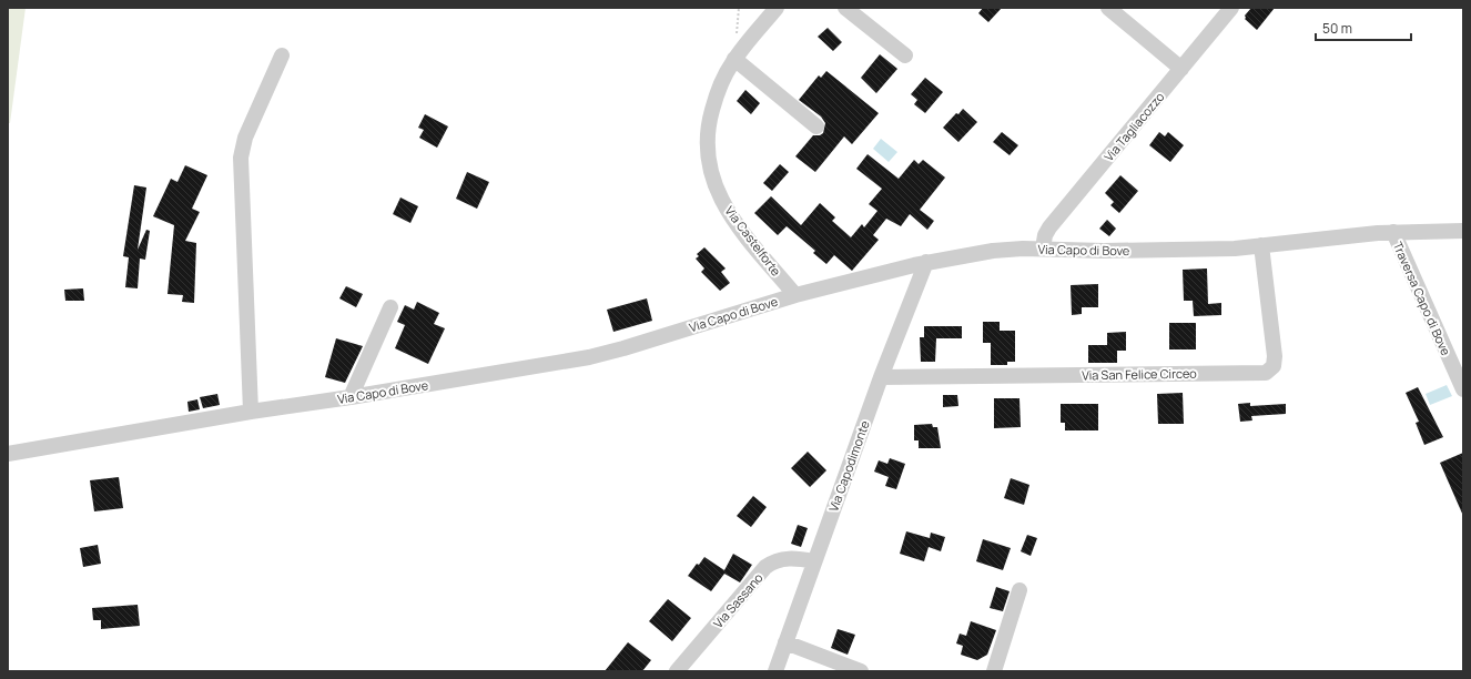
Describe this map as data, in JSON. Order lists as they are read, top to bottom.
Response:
{
  "streets": {
    "street": [
      "Via Tagliacozzo",
      "Via Castelforte",
      "Via Capo di Bove",
      "Traversa Capo di Bove",
      "Via San Felice Circeo",
      "Via Capodimonte",
      "Via Sassano"
    ]
  },
  "crossings": [
    ["Via Tagliacozzo", "Via Capo di Bove"],
    ["Via Castelforte", "Via Capo di Bove"],
    ["Via Capo di Bove", "Traversa Capo di Bove"],
    ["Via Capo di Bove", "Via San Felice Circeo"],
    ["Via Capo di Bove", "Via Capodimonte"],
    ["Via San Felice Circeo", "Via Capodimonte"],
    ["Via Capodimonte", "Via Sassano"]
  ],
  "scale_bar": "50 m"
}
